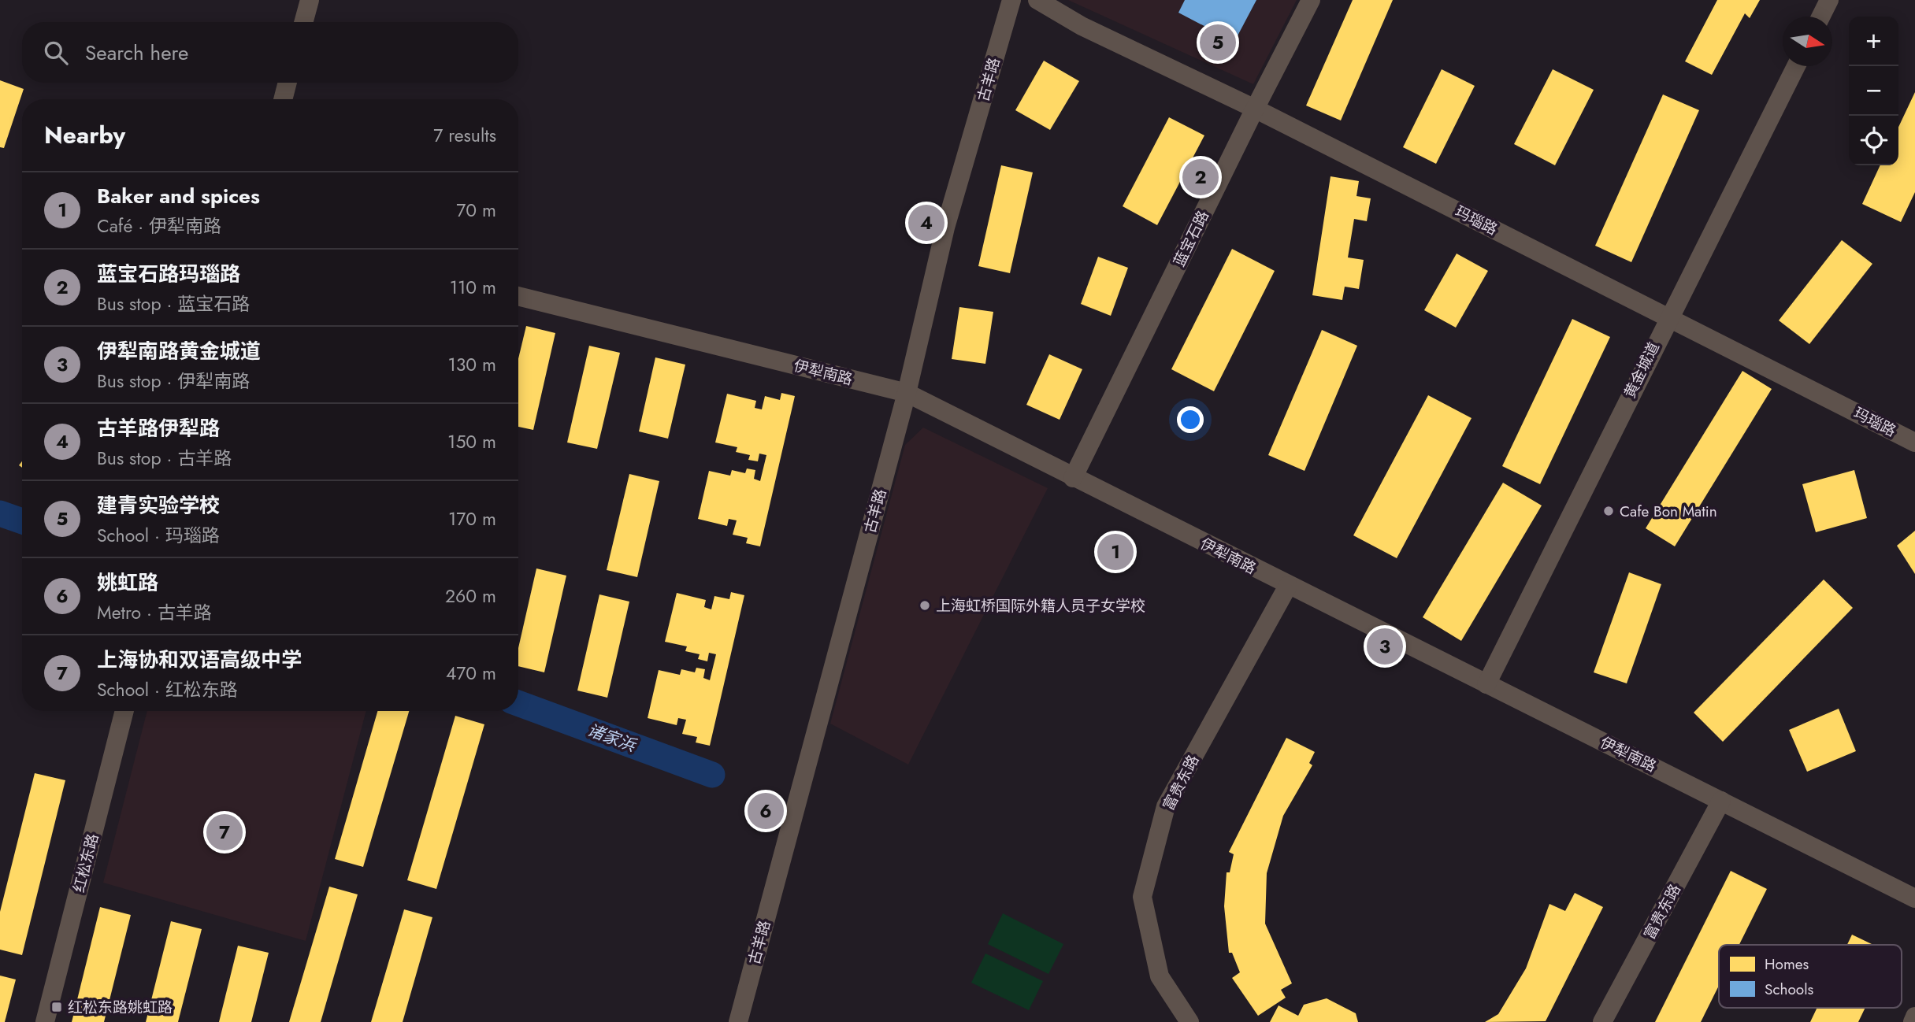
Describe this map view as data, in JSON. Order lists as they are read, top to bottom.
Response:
{
  "streets": {
    "street": [
      "古羊路",
      "玛瑙路",
      "蓝宝石路",
      "黄金城道",
      "伊犁南路",
      "富贵东路",
      "红松东路"
    ]
  },
  "crossings": [
    ["古羊路", "伊犁南路"],
    ["玛瑙路", "蓝宝石路"],
    ["玛瑙路", "黄金城道"],
    ["蓝宝石路", "伊犁南路"],
    ["黄金城道", "伊犁南路"],
    ["伊犁南路", "富贵东路"]
  ],
  "water": ["诸家浜"],
  "places": {
    "other": ["Cafe Bon Matin", "上海虹桥国际外籍人员子女学校"],
    "transit": ["红松东路姚虹路"]
  },
  "legend": ["Homes", "Schools"],
  "north": "right",
  "page": {
    "map_buttons": ["+", "−"],
    "pins": [
      "5",
      "2",
      "4",
      "1",
      "3",
      "6",
      "7"
    ],
    "search": "Search here",
    "heading": ["Nearby", "7 results"],
    "list": [
      {
        "mark": "1",
        "name": "Baker and spices",
        "note": "Café · 伊犁南路",
        "value": "70 m"
      },
      {
        "mark": "2",
        "name": "蓝宝石路玛瑙路",
        "note": "Bus stop · 蓝宝石路",
        "value": "110 m"
      },
      {
        "mark": "3",
        "name": "伊犁南路黄金城道",
        "note": "Bus stop · 伊犁南路",
        "value": "130 m"
      },
      {
        "mark": "4",
        "name": "古羊路伊犁路",
        "note": "Bus stop · 古羊路",
        "value": "150 m"
      },
      {
        "mark": "5",
        "name": "建青实验学校",
        "note": "School · 玛瑙路",
        "value": "170 m"
      },
      {
        "mark": "6",
        "name": "姚虹路",
        "note": "Metro · 古羊路",
        "value": "260 m"
      },
      {
        "mark": "7",
        "name": "上海协和双语高级中学",
        "note": "School · 红松东路",
        "value": "470 m"
      }
    ]
  }
}
